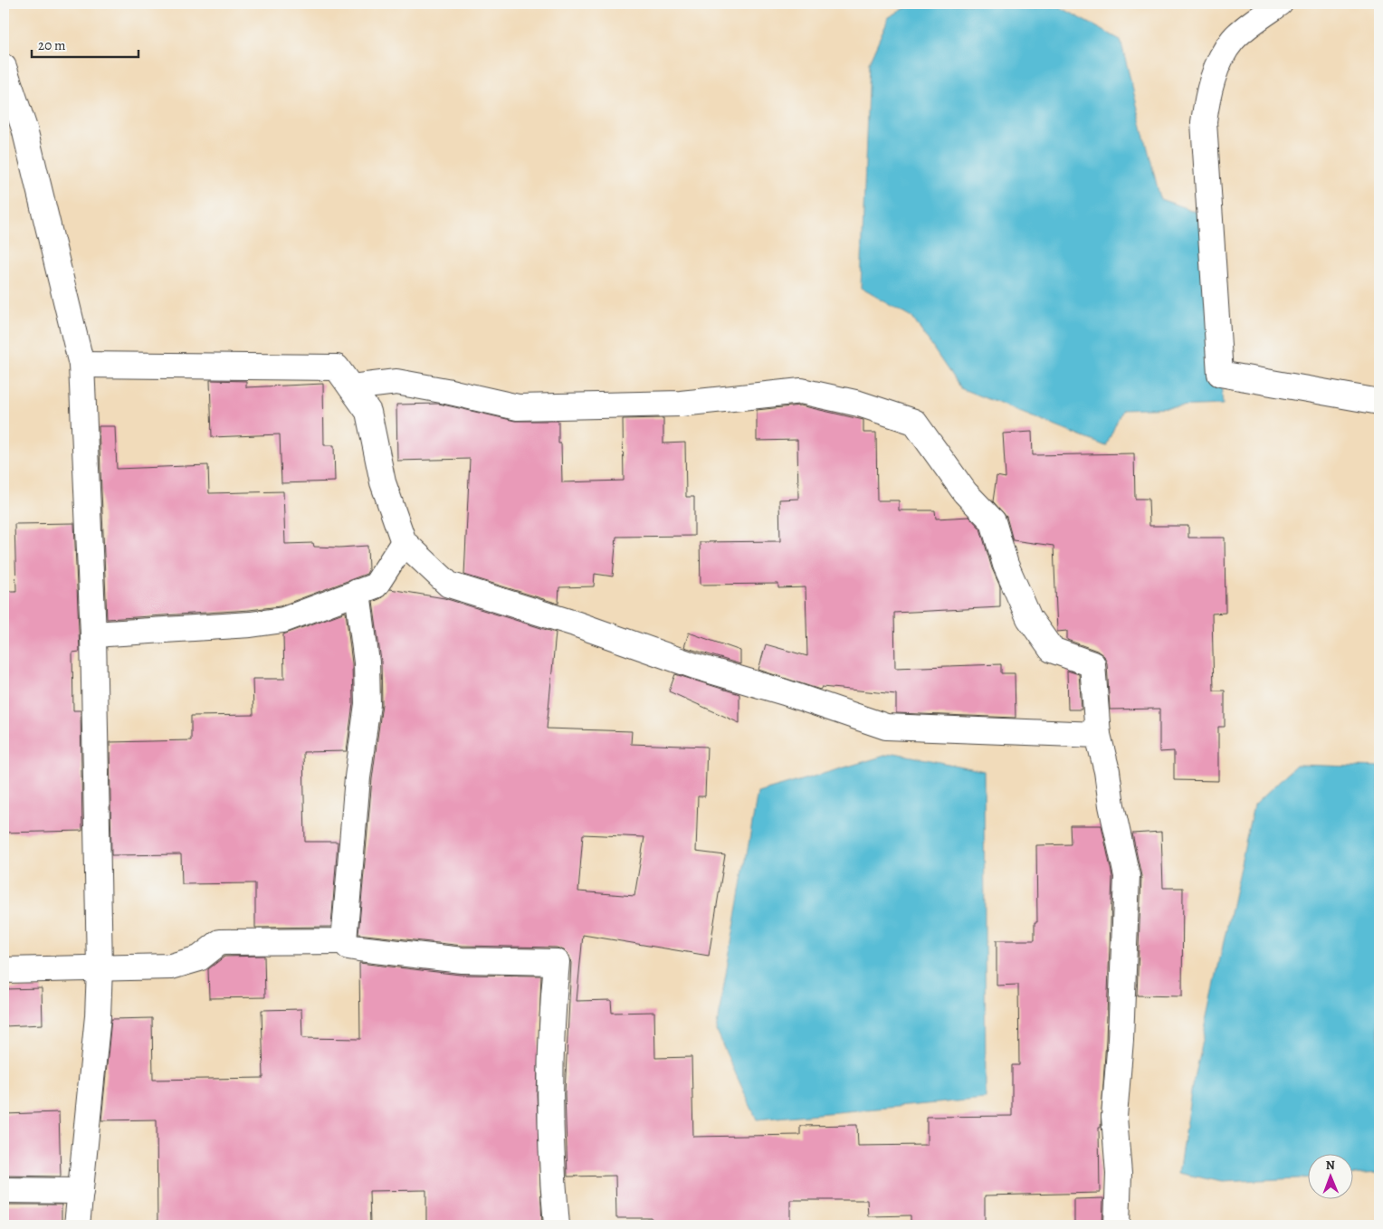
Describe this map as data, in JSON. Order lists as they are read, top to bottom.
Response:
{
  "scale_bar": "20 m",
  "north": "top"
}
